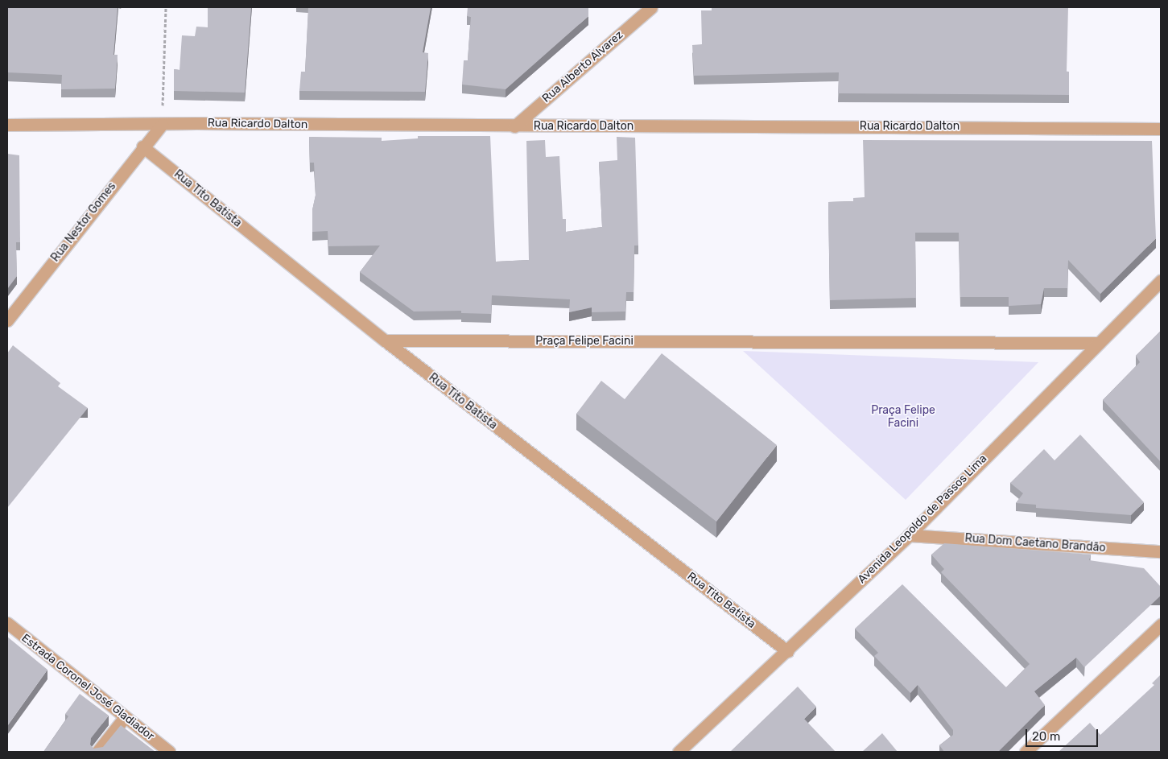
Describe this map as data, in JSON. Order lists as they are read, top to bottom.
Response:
{
  "streets": {
    "street": [
      "Rua Alberto Alvarez",
      "Rua Ricardo Dalton",
      "Rua Tito Batista",
      "Rua Nestor Gomes",
      "Praça Felipe Facini",
      "Avenida Leopoldo de Passos Lima",
      "Rua Dom Caetano Brandão",
      "Estrada Coronel José Gladiador"
    ]
  },
  "crossings": [
    ["Rua Alberto Alvarez", "Rua Ricardo Dalton"],
    ["Rua Ricardo Dalton", "Rua Nestor Gomes"],
    ["Rua Tito Batista", "Rua Nestor Gomes"],
    ["Rua Tito Batista", "Praça Felipe Facini"],
    ["Rua Tito Batista", "Avenida Leopoldo de Passos Lima"],
    ["Praça Felipe Facini", "Avenida Leopoldo de Passos Lima"],
    ["Avenida Leopoldo de Passos Lima", "Rua Dom Caetano Brandão"]
  ],
  "parks": ["Praça Felipe Facini"],
  "scale_bar": "20 m"
}
